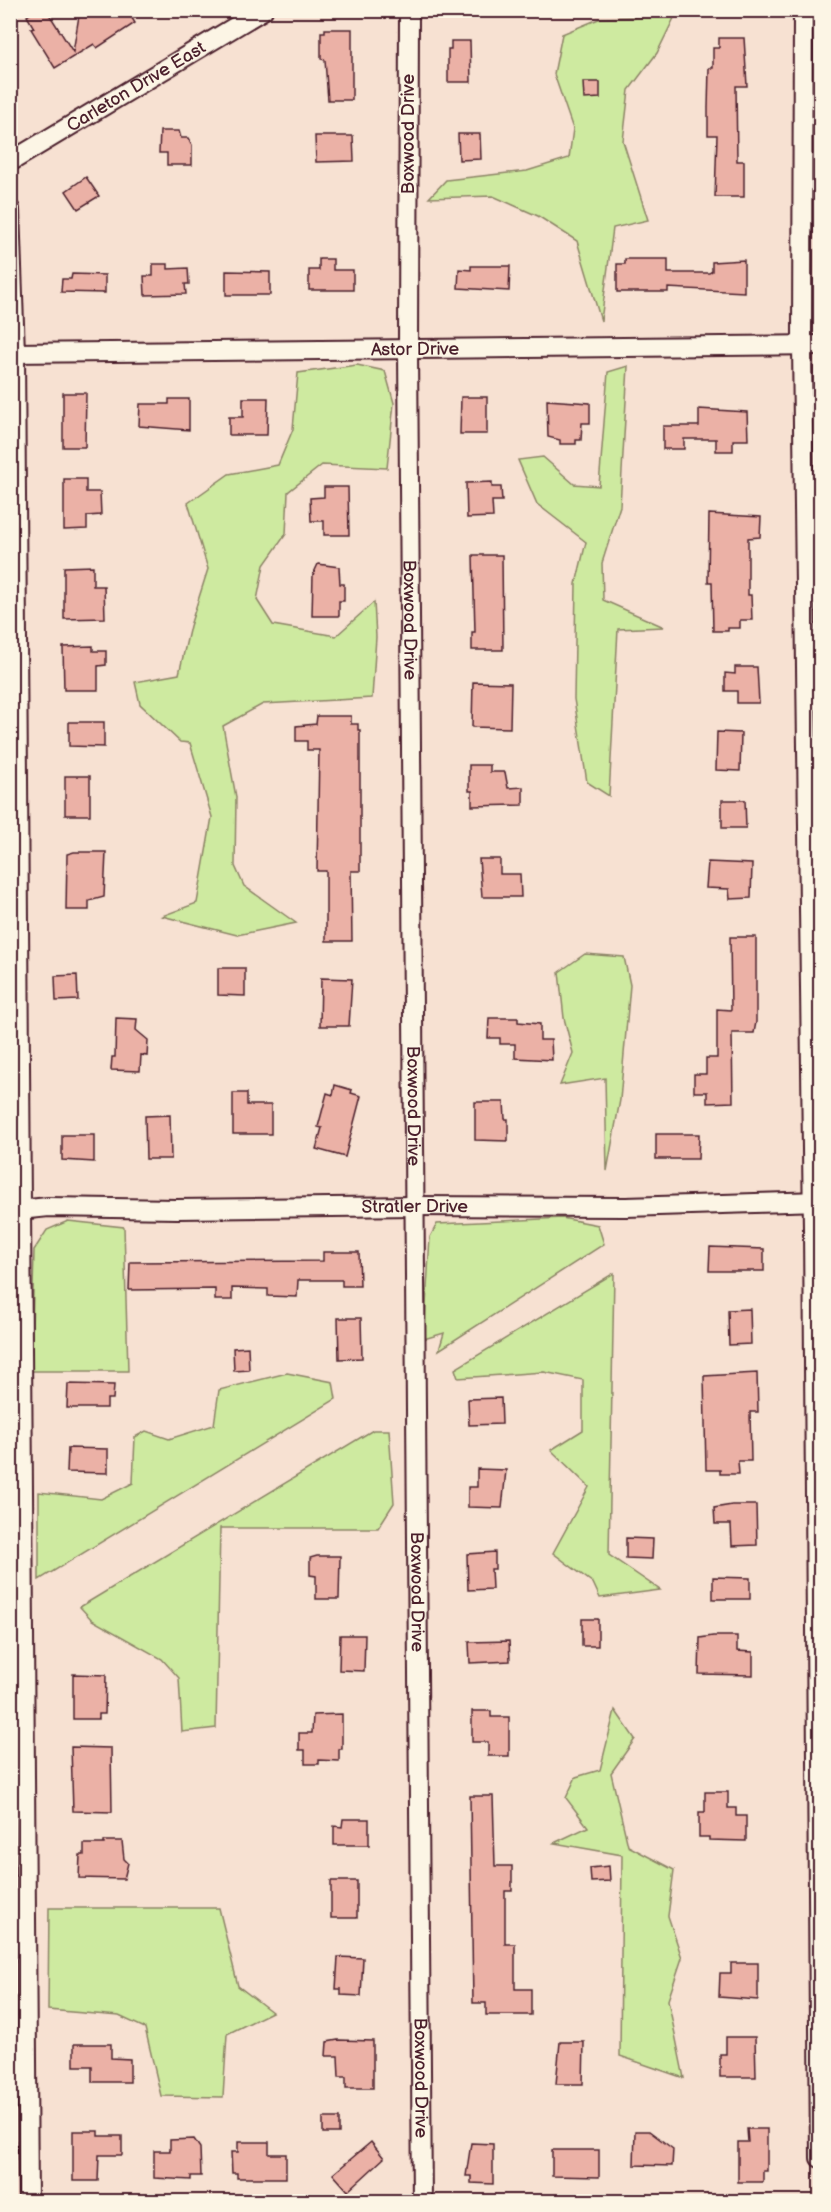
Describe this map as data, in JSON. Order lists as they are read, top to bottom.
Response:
{
  "streets": {
    "street": [
      "Carleton Drive East",
      "Boxwood Drive",
      "Astor Drive",
      "Stratler Drive"
    ]
  },
  "crossings": [
    ["Boxwood Drive", "Astor Drive"],
    ["Boxwood Drive", "Stratler Drive"]
  ]
}
